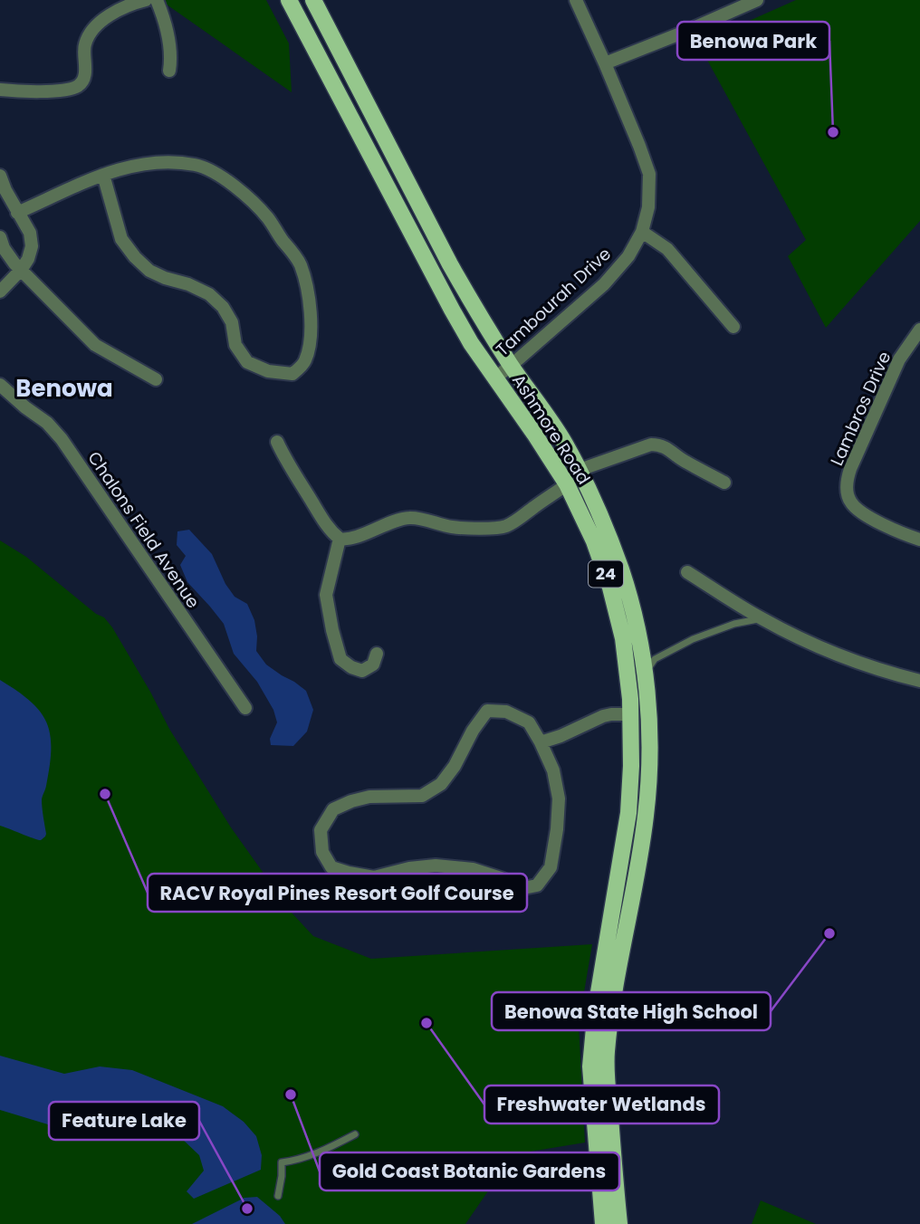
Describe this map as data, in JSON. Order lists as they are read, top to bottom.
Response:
{
  "streets": {
    "main road": ["Ashmore Road", "24"],
    "street": ["Tambourah Drive", "Lambros Drive", "Chalons Field Avenue"]
  },
  "crossings": [
    ["Tambourah Drive", "Ashmore Road"]
  ],
  "districts": ["Benowa"],
  "places": [
    "Benowa Park",
    "RACV Royal Pines Resort Golf Course",
    "Benowa State High School",
    "Freshwater Wetlands",
    "Gold Coast Botanic Gardens",
    "Feature Lake"
  ]
}
